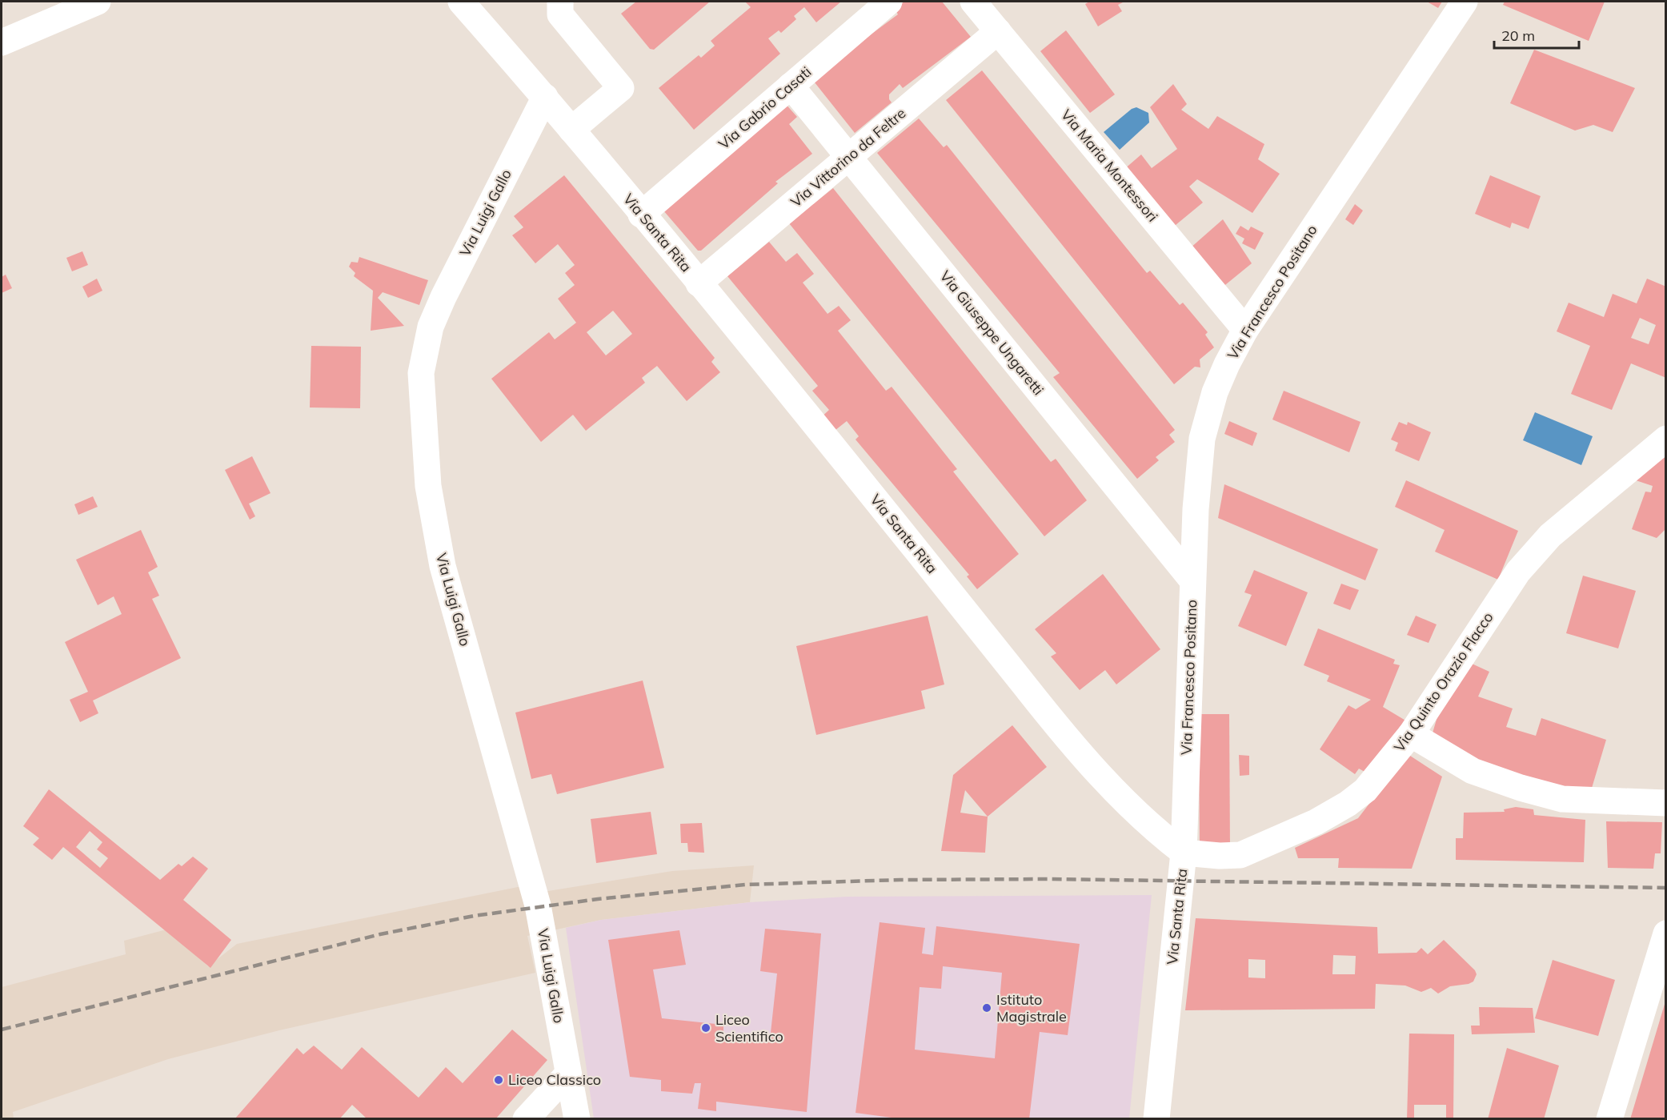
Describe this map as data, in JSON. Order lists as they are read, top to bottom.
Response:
{
  "streets": {
    "street": [
      "Via Gabrio Casati",
      "Via Vittorino da Feltre",
      "Via Maria Montessori",
      "Via Luigi Gallo",
      "Via Santa Rita",
      "Via Francesco Positano",
      "Via Giuseppe Ungaretti",
      "Via Quinto Orazio Flacco"
    ]
  },
  "crossings": [
    ["Via Gabrio Casati", "Via Santa Rita"],
    ["Via Gabrio Casati", "Via Giuseppe Ungaretti"],
    ["Via Vittorino da Feltre", "Via Maria Montessori"],
    ["Via Vittorino da Feltre", "Via Santa Rita"],
    ["Via Vittorino da Feltre", "Via Giuseppe Ungaretti"],
    ["Via Maria Montessori", "Via Francesco Positano"],
    ["Via Luigi Gallo", "Via Santa Rita"],
    ["Via Santa Rita", "Via Francesco Positano"],
    ["Via Santa Rita", "Via Quinto Orazio Flacco"],
    ["Via Francesco Positano", "Via Giuseppe Ungaretti"],
    ["Via Francesco Positano", "Via Quinto Orazio Flacco"]
  ],
  "places": ["Istituto Magistrale", "Liceo Scientifico", "Liceo Classico"],
  "scale_bar": "20 m"
}
